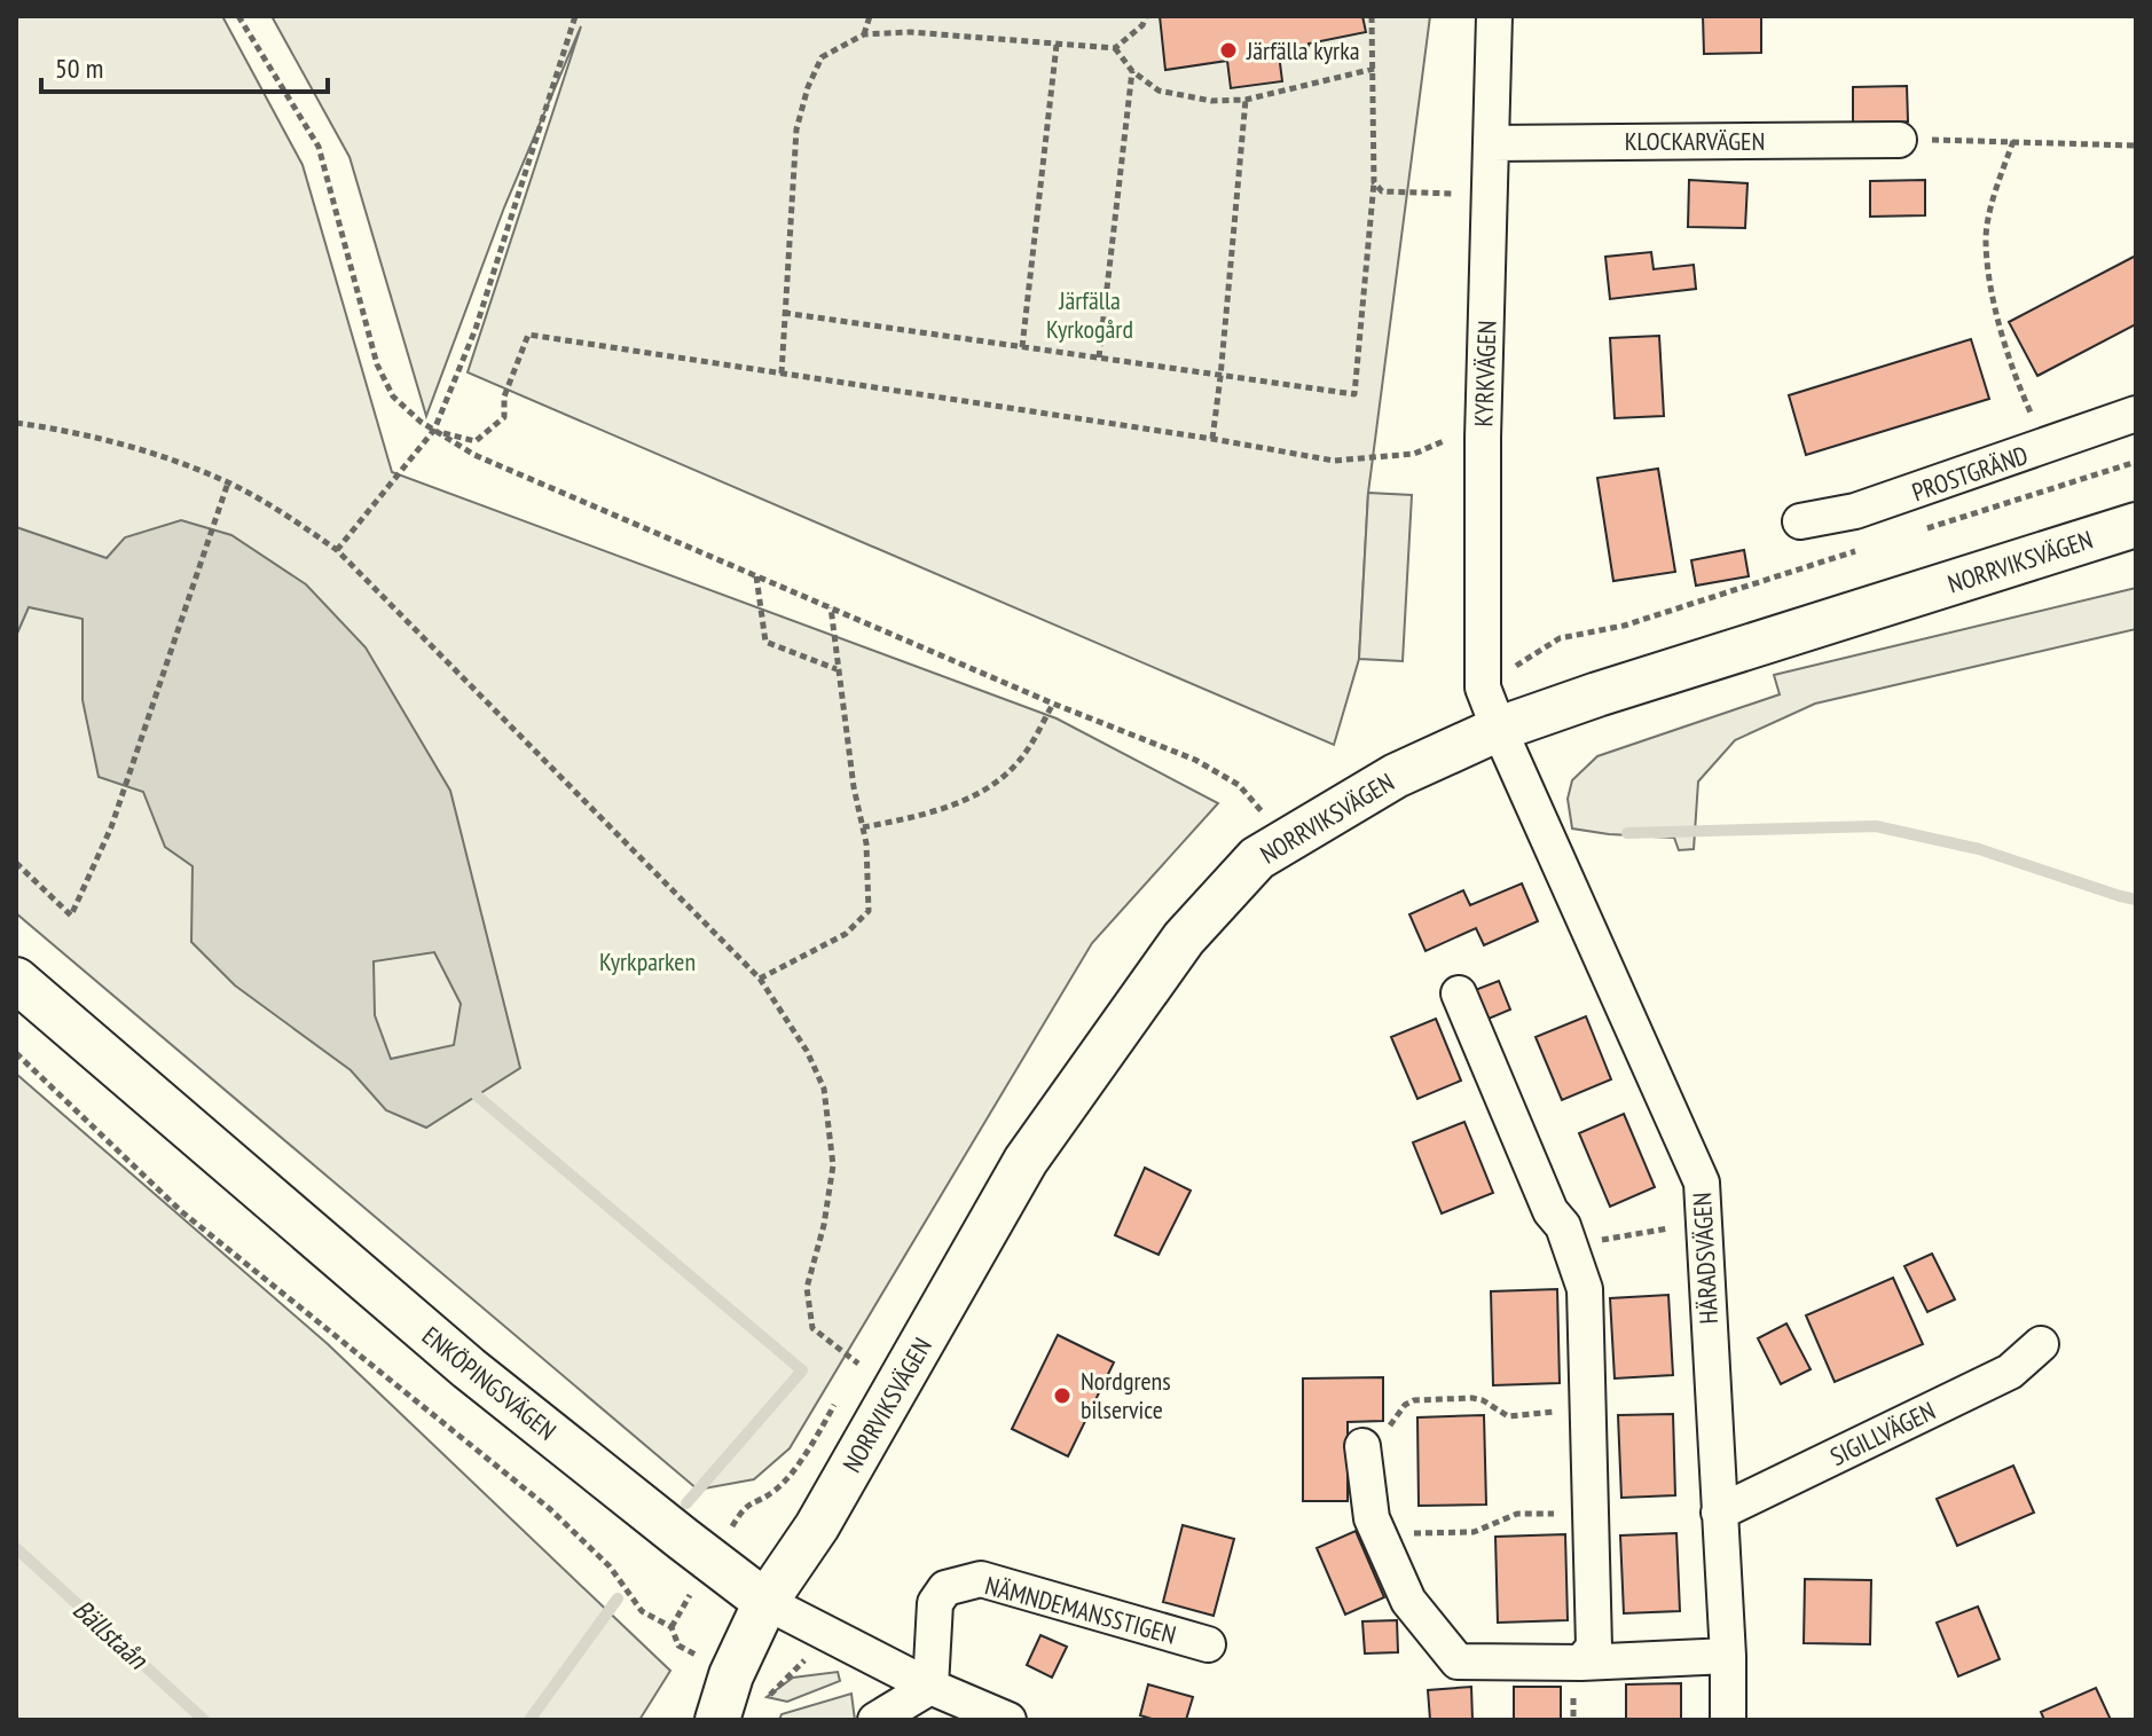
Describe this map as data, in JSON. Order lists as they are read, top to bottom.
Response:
{
  "streets": {
    "street": [
      "KLOCKARVÄGEN",
      "KYRKVÄGEN",
      "PROSTGRÄND",
      "NORRVIKSVÄGEN",
      "HÄRADSVÄGEN",
      "ENKÖPINGSVÄGEN",
      "SIGILLVÄGEN",
      "NÄMNDEMANSSTIGEN"
    ]
  },
  "crossings": [
    ["KLOCKARVÄGEN", "KYRKVÄGEN"],
    ["KYRKVÄGEN", "NORRVIKSVÄGEN"],
    ["KYRKVÄGEN", "HÄRADSVÄGEN"],
    ["NORRVIKSVÄGEN", "HÄRADSVÄGEN"],
    ["NORRVIKSVÄGEN", "ENKÖPINGSVÄGEN"],
    ["HÄRADSVÄGEN", "SIGILLVÄGEN"],
    ["ENKÖPINGSVÄGEN", "NÄMNDEMANSSTIGEN"]
  ],
  "water": ["Bällstaån"],
  "parks": ["Järfälla Kyrkogård", "Kyrkparken"],
  "places": ["Järfälla kyrka", "Nordgrens bilservice"],
  "scale_bar": "50 m"
}
